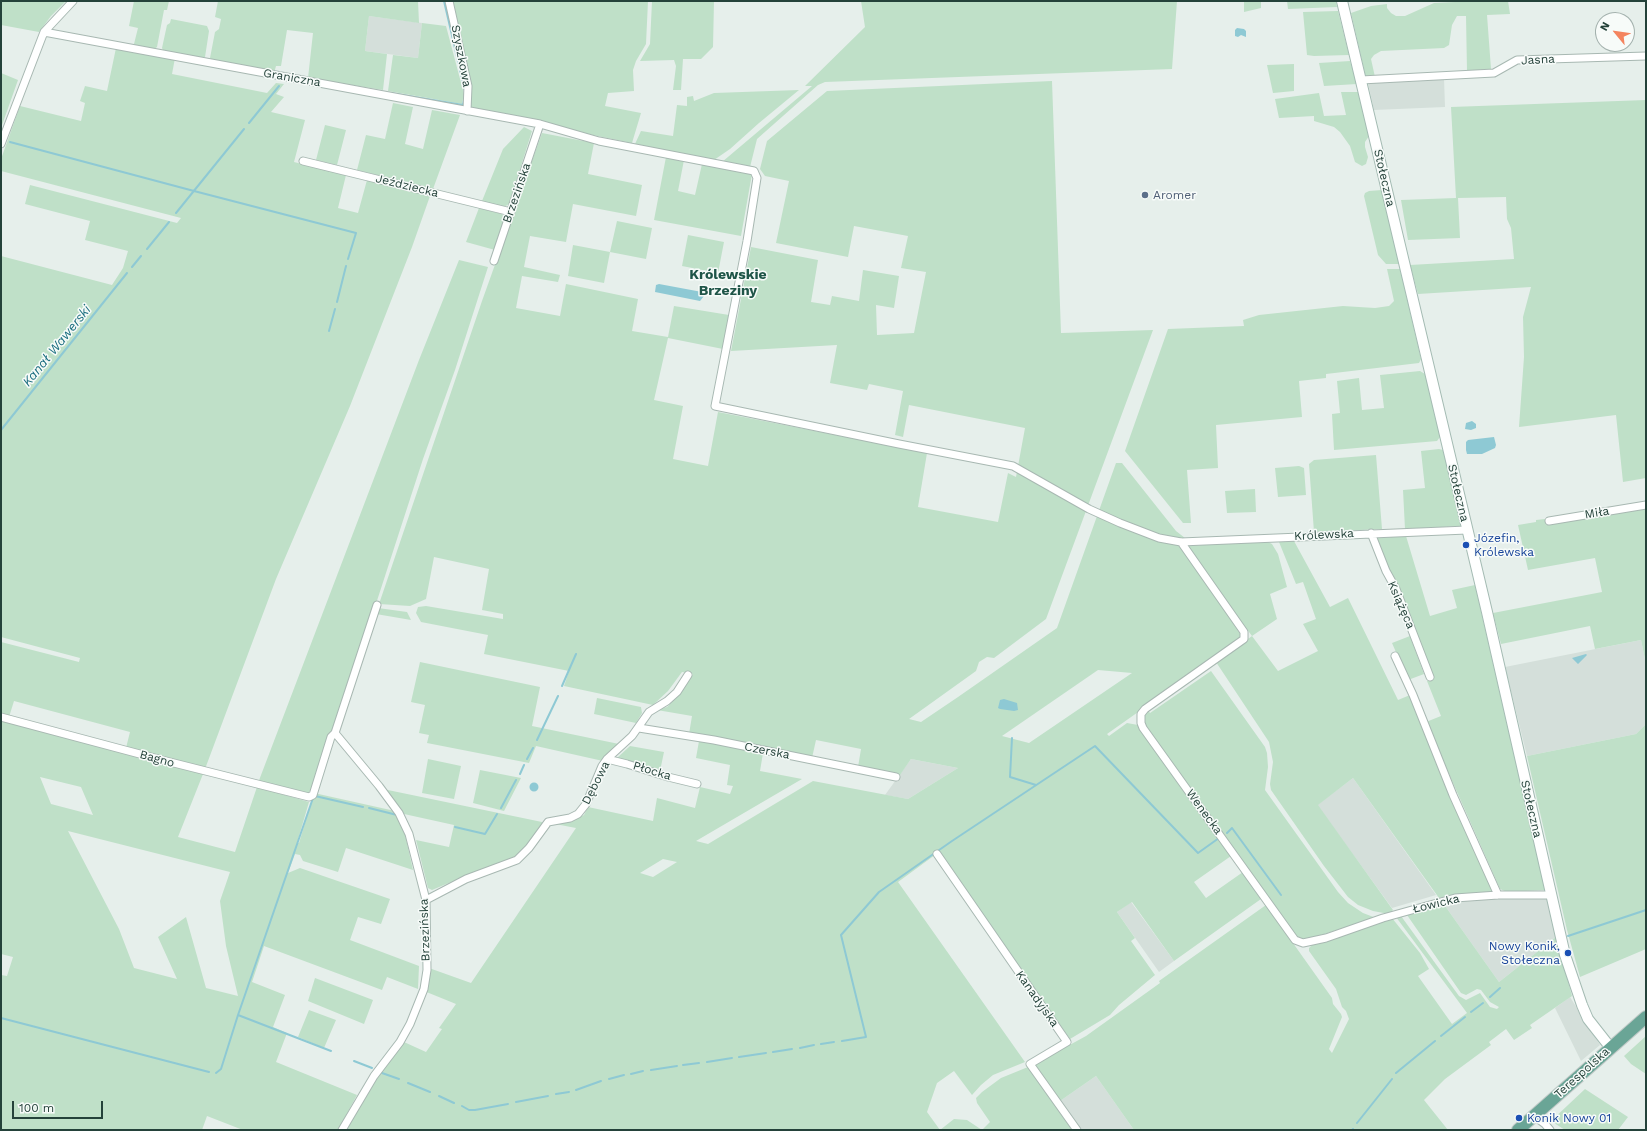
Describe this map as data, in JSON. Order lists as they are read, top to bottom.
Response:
{
  "streets": {
    "main road": ["Terespolska"],
    "street": [
      "Szyszkowa",
      "Jasna",
      "Graniczna",
      "Stołeczna",
      "Jeździecka",
      "Brzezińska",
      "Miła",
      "Królewska",
      "Książęca",
      "Czerska",
      "Bagno",
      "Płocka",
      "Dębowa",
      "Wenecka",
      "Łowicka",
      "Kanadyjska"
    ]
  },
  "crossings": [
    ["Szyszkowa", "Graniczna"],
    ["Jasna", "Stołeczna"],
    ["Graniczna", "Brzezińska"],
    ["Graniczna", "Królewska"],
    ["Stołeczna", "Królewska"],
    ["Stołeczna", "Łowicka"],
    ["Stołeczna", "Terespolska"],
    ["Jeździecka", "Brzezińska"],
    ["Brzezińska", "Królewska"],
    ["Brzezińska", "Bagno"],
    ["Brzezińska", "Dębowa"],
    ["Królewska", "Książęca"],
    ["Królewska", "Wenecka"],
    ["Czerska", "Dębowa"],
    ["Płocka", "Dębowa"],
    ["Wenecka", "Łowicka"]
  ],
  "districts": ["Królewskie Brzeziny"],
  "water": ["Kanał Wawerski"],
  "places": [
    "Aromer",
    "Józefin, Królewska",
    "Nowy Konik, Stołeczna",
    "Konik Nowy 01"
  ],
  "scale_bar": "100 m",
  "north": "top left"
}
